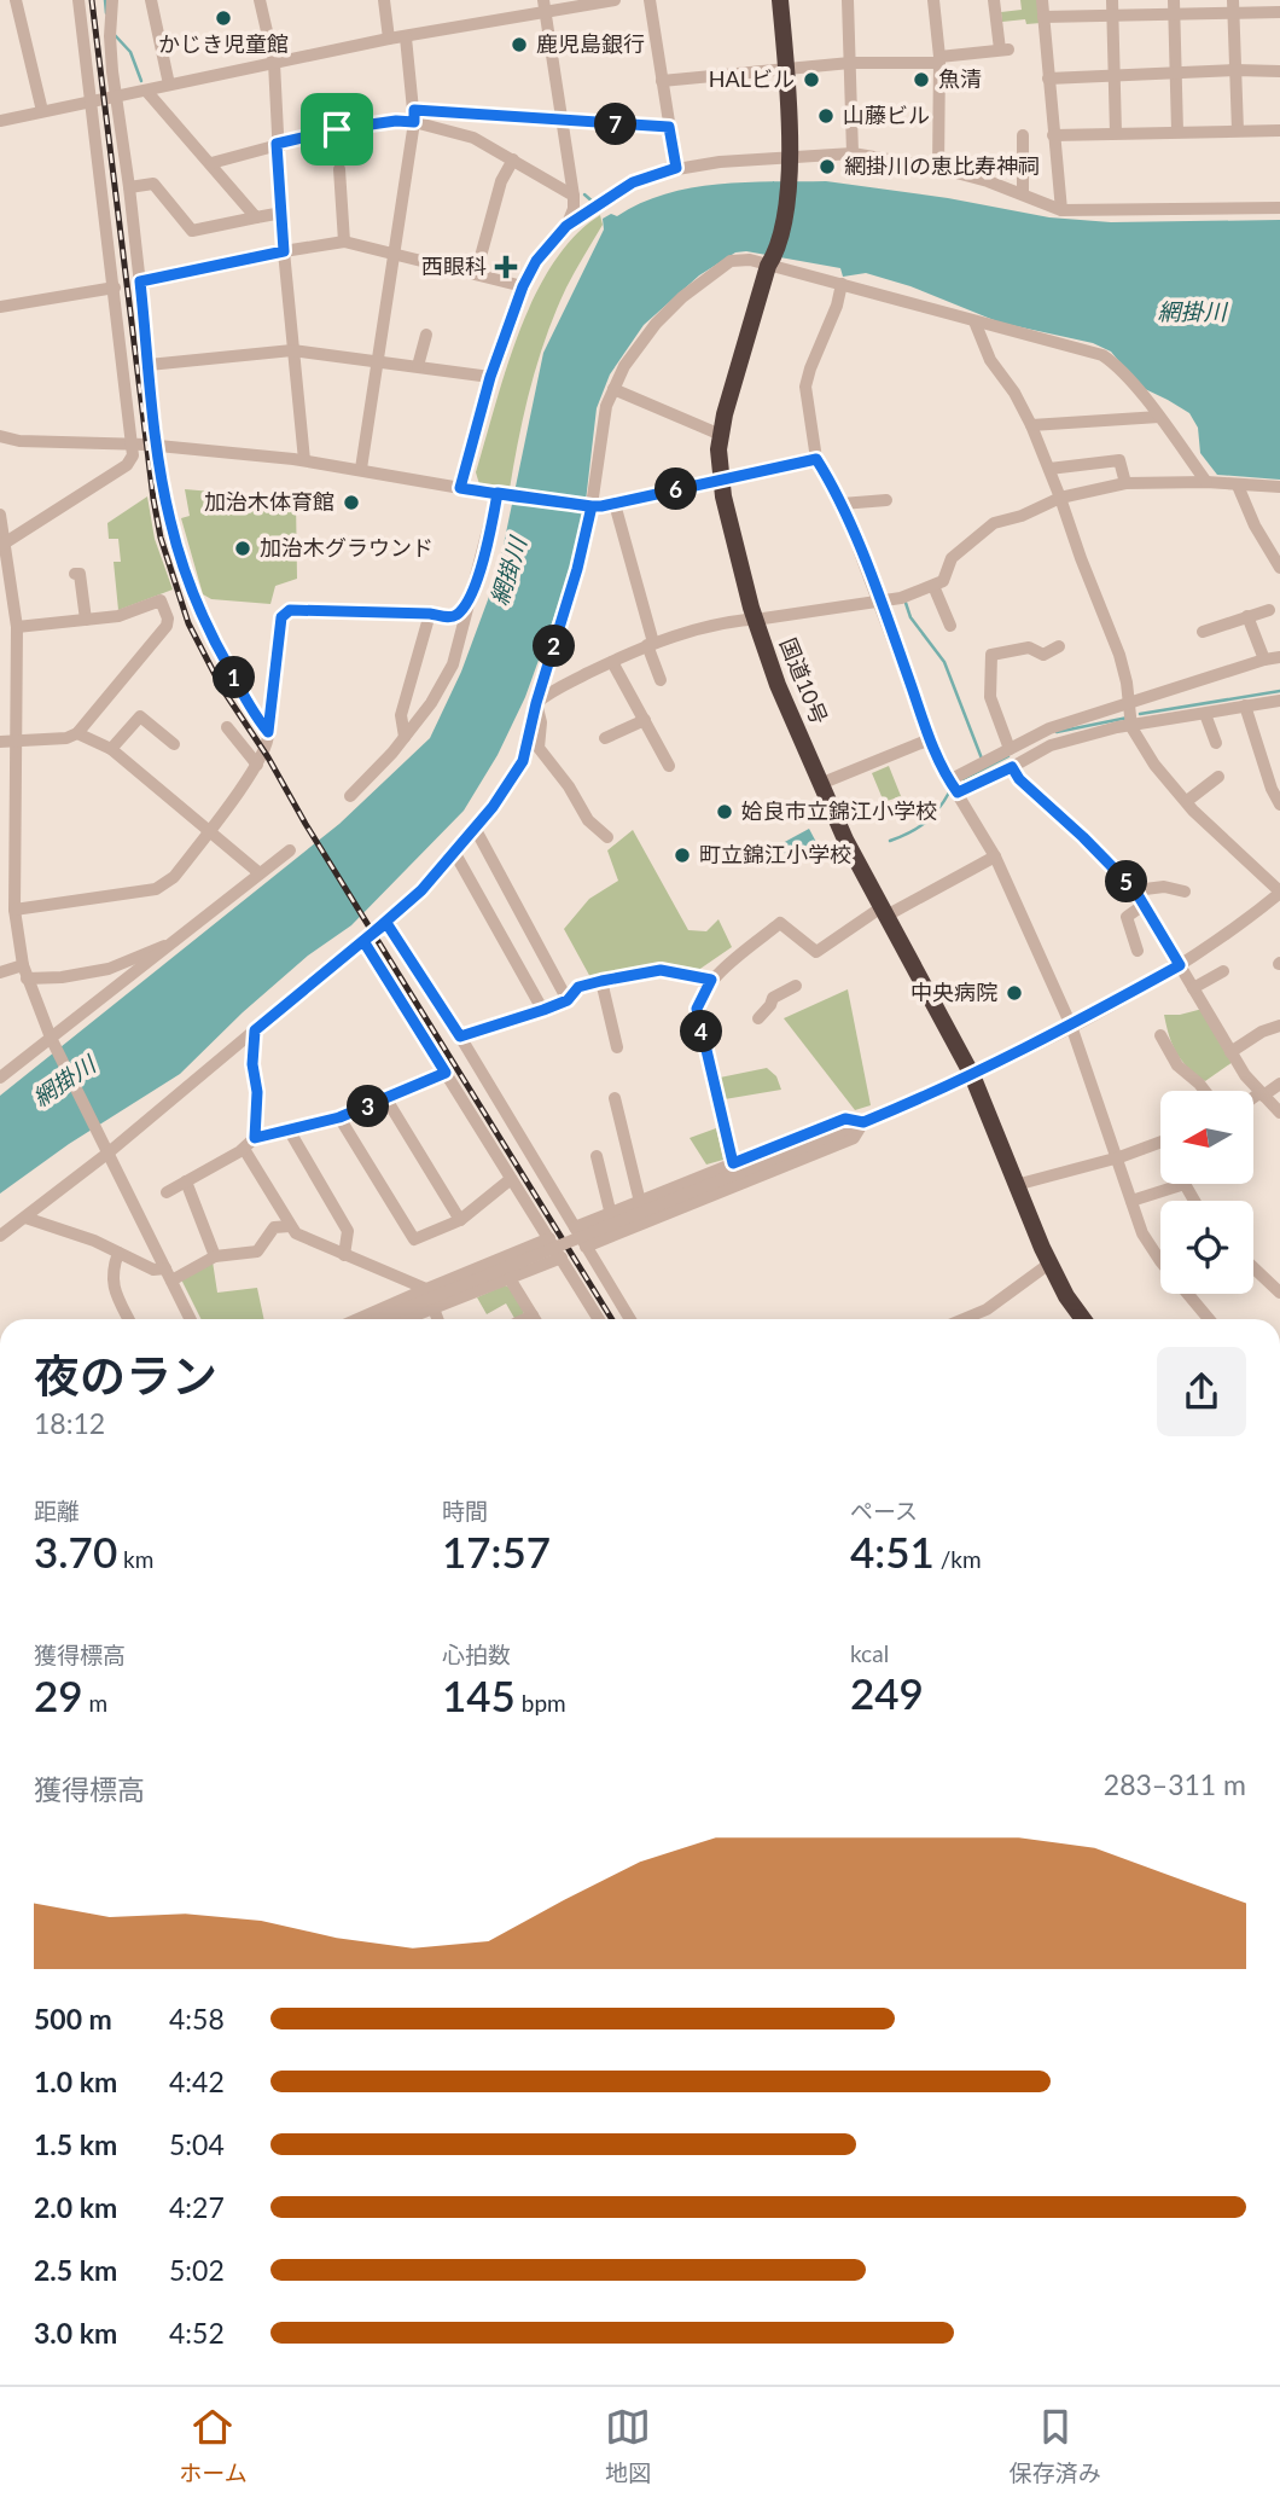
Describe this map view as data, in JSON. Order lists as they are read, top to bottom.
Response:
{
  "streets": {
    "highway": ["国道10号"]
  },
  "water": ["網掛川"],
  "places": {
    "other": [
      "かじき児童館",
      "鹿児島銀行",
      "HALビル",
      "魚清",
      "山藤ビル",
      "網掛川の恵比寿神祠",
      "加治木体育館",
      "加治木グラウンド",
      "姶良市立錦江小学校",
      "町立錦江小学校",
      "中央病院"
    ],
    "health": ["西眼科"]
  },
  "north": "left",
  "page": {
    "pins": [
      "7",
      "6",
      "2",
      "1",
      "5",
      "4",
      "3"
    ],
    "heading": ["夜のラン", "18:12"],
    "stats": [
      ["距離", "3.70 km"],
      ["時間", "17:57"],
      ["ペース", "4:51 /km"],
      ["獲得標高", "29 m"],
      ["心拍数", "145 bpm"],
      ["kcal", "249"]
    ],
    "chart": ["獲得標高", "283–311 m"],
    "list": [
      {
        "name": "500 m",
        "note": "4:58"
      },
      {
        "name": "1.0 km",
        "note": "4:42"
      },
      {
        "name": "1.5 km",
        "note": "5:04"
      },
      {
        "name": "2.0 km",
        "note": "4:27"
      },
      {
        "name": "2.5 km",
        "note": "5:02"
      },
      {
        "name": "3.0 km",
        "note": "4:52"
      }
    ],
    "tabs": ["ホーム", "地図", "保存済み"]
  }
}
